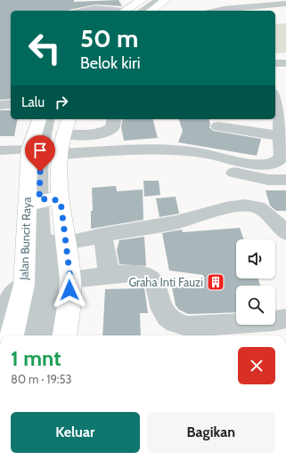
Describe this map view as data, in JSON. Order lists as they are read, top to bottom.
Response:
{
  "streets": {
    "main road": ["Jalan Buncit Raya"]
  },
  "places": {
    "building": ["Graha Inti Fauzi"]
  },
  "page": {
    "turn": ["50 m", "Belok kiri"],
    "then": "Lalu",
    "heading": ["1 mnt", "80 m · 19:53"],
    "buttons": ["Keluar", "Bagikan"]
  }
}
